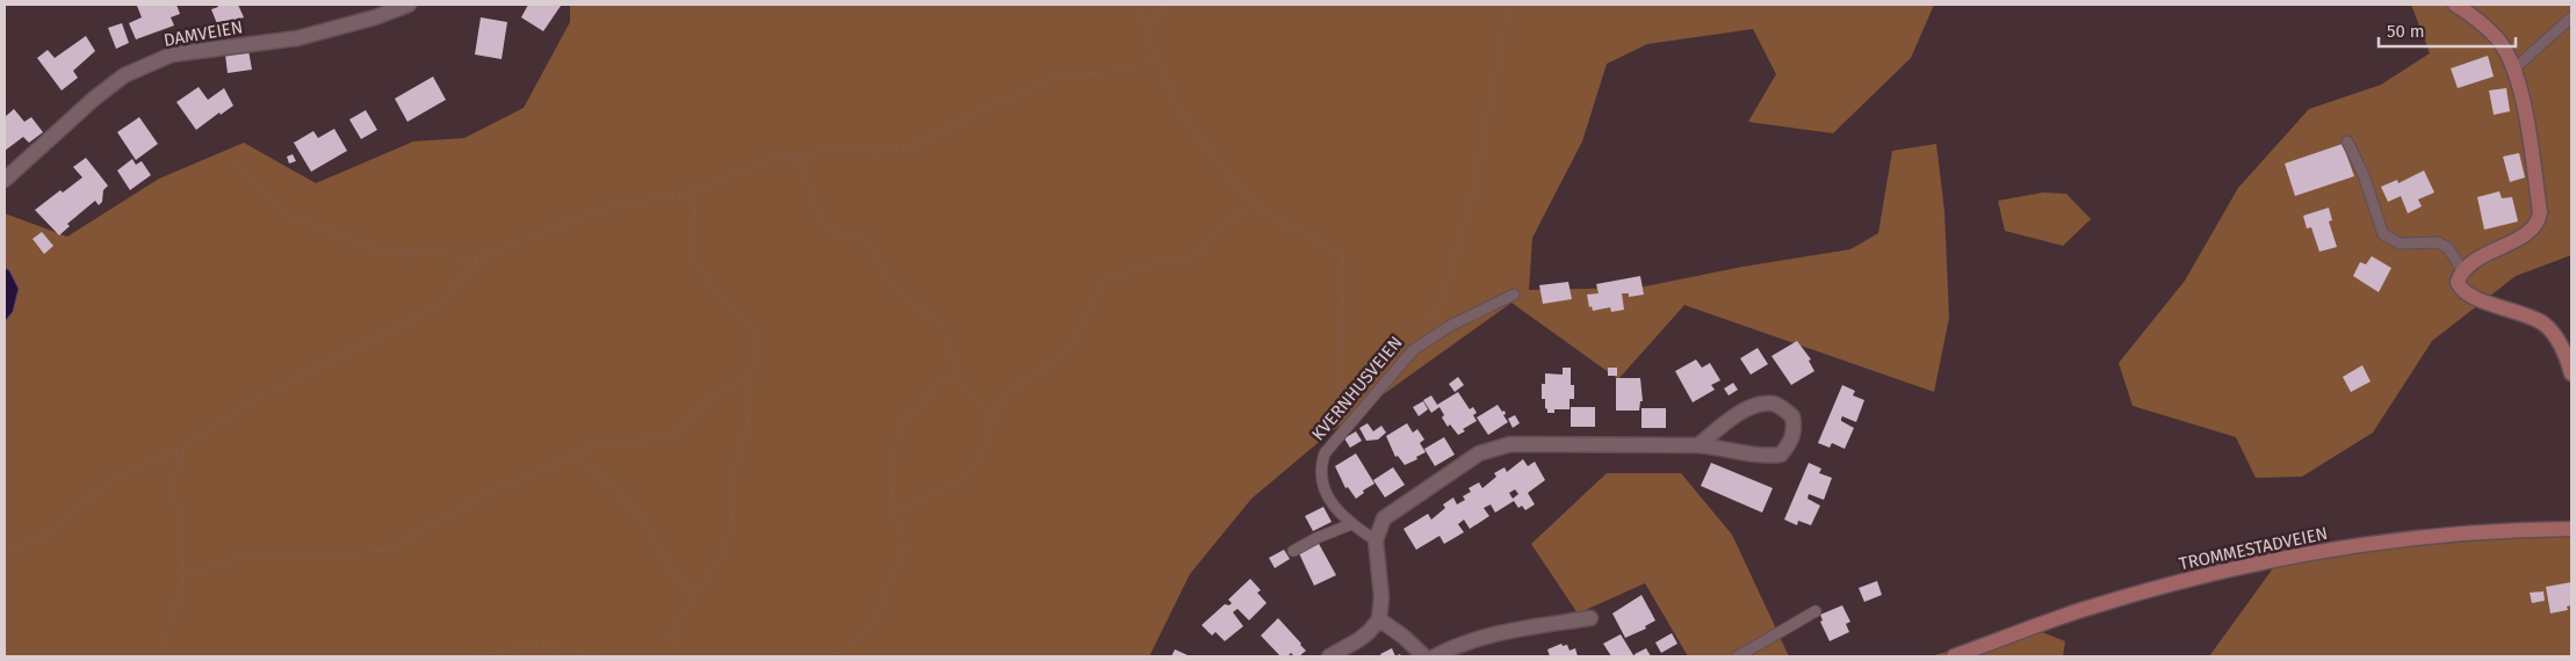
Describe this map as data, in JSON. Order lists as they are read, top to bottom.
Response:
{
  "streets": {
    "main road": ["TROMMESTADVEIEN"],
    "street": ["DAMVEIEN"],
    "lane": ["KVERNHUSVEIEN"]
  },
  "scale_bar": "50 m"
}
